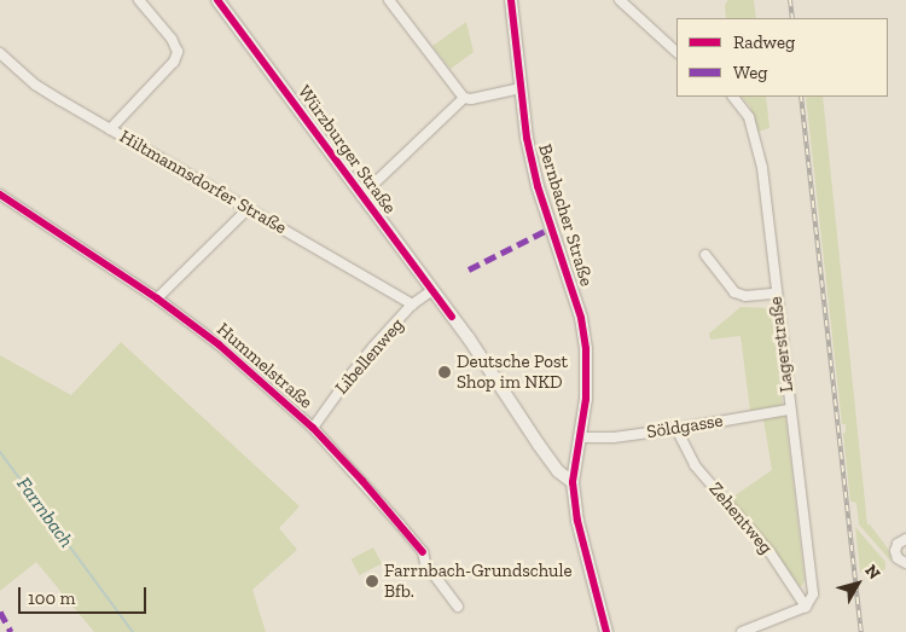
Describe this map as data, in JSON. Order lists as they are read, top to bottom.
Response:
{
  "streets": {
    "street": [
      "Würzburger Straße",
      "Hiltmannsdorfer Straße",
      "Bernbacher Straße",
      "Lagerstraße",
      "Libellenweg",
      "Hummelstraße",
      "Söldgasse",
      "Zehentweg"
    ]
  },
  "crossings": [
    ["Würzburger Straße", "Bernbacher Straße"],
    ["Würzburger Straße", "Libellenweg"],
    ["Hiltmannsdorfer Straße", "Libellenweg"],
    ["Bernbacher Straße", "Söldgasse"],
    ["Lagerstraße", "Söldgasse"],
    ["Lagerstraße", "Zehentweg"],
    ["Libellenweg", "Hummelstraße"],
    ["Söldgasse", "Zehentweg"]
  ],
  "water": ["Farrnbach"],
  "places": ["Deutsche Post Shop im NKD", "Farrnbach-Grundschule Bfb."],
  "legend": ["Radweg", "Weg"],
  "scale_bar": "100 m",
  "north": "top right"
}
